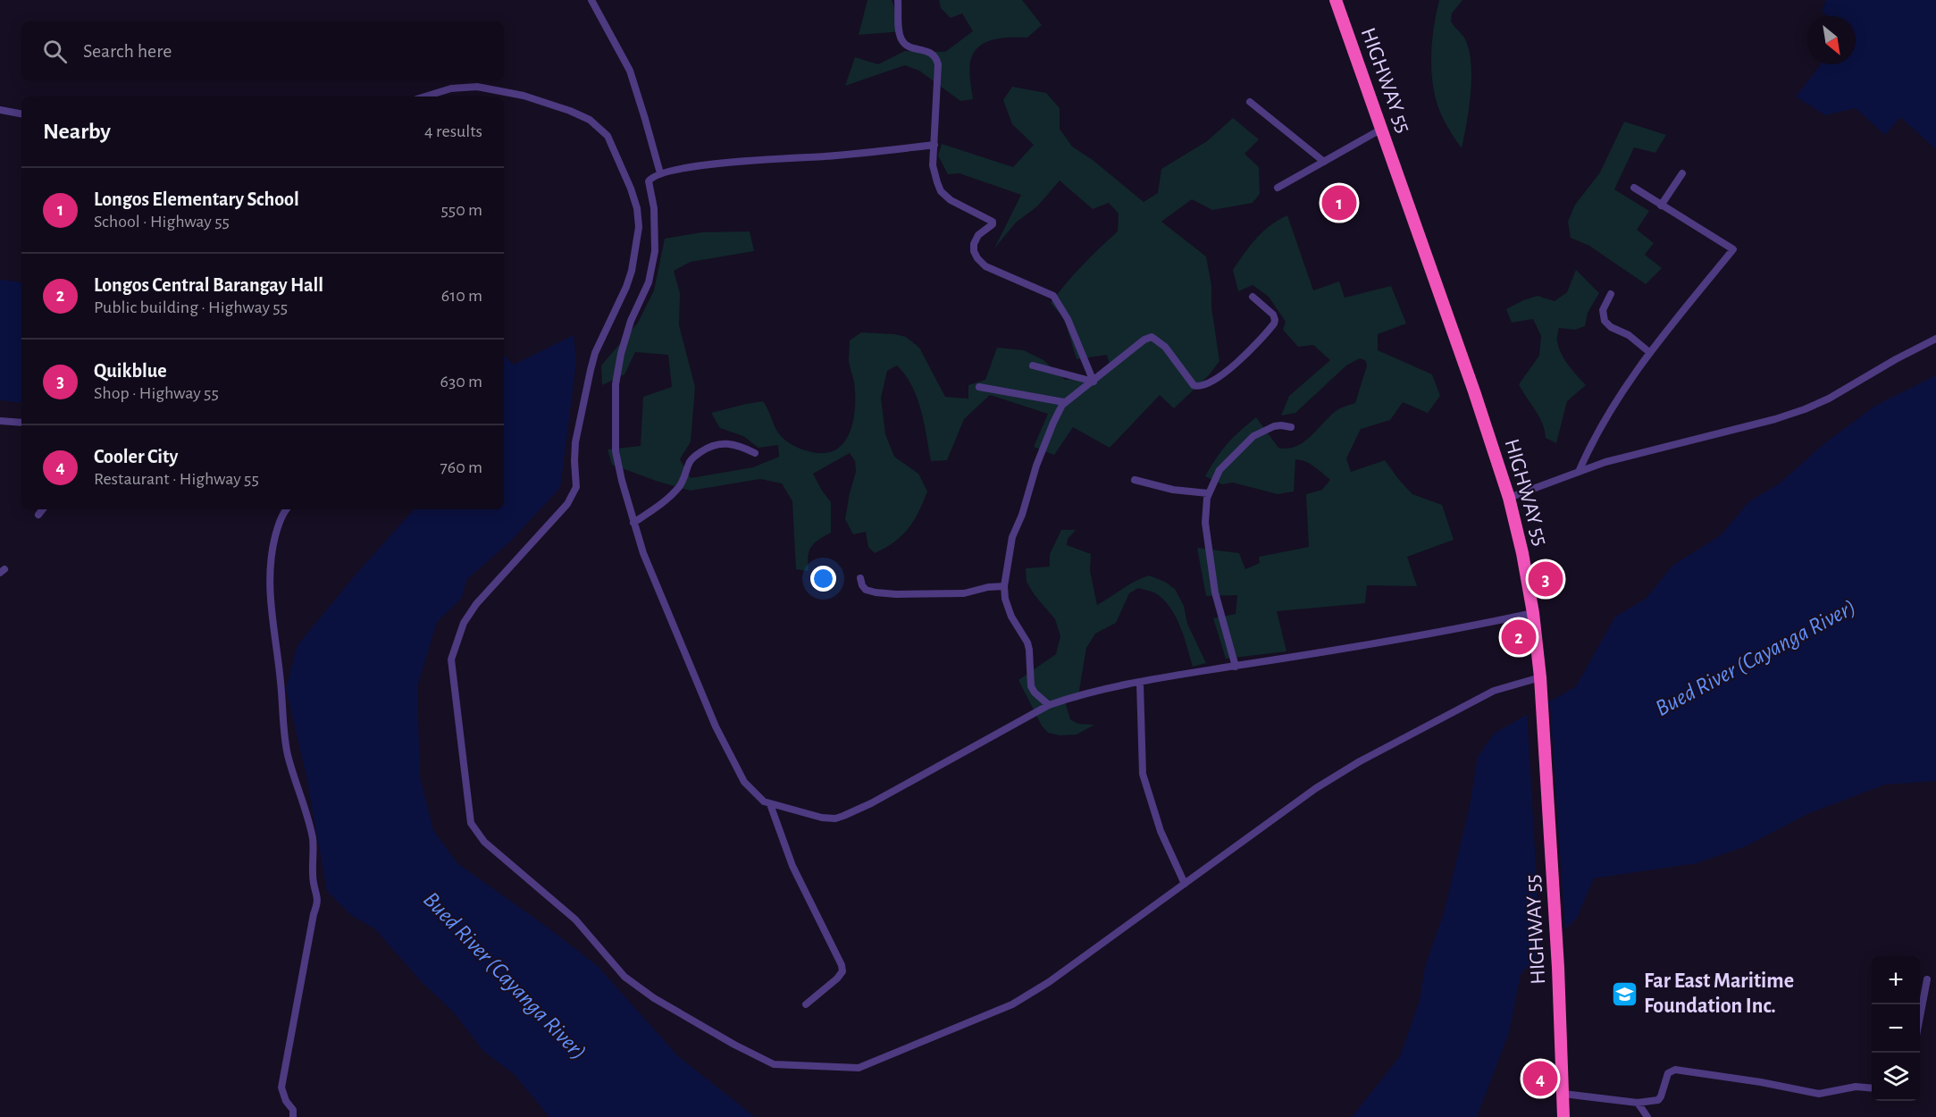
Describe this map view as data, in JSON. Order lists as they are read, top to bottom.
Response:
{
  "streets": {
    "highway": ["HIGHWAY 55"]
  },
  "water": ["Bued River (Cayanga River)"],
  "places": {
    "school or university": ["Far East Maritime Foundation Inc."]
  },
  "north": "bottom right",
  "page": {
    "search": "Search here",
    "heading": ["Nearby", "4 results"],
    "list": [
      {
        "mark": "1",
        "name": "Longos Elementary School",
        "note": "School · Highway 55",
        "value": "550 m"
      },
      {
        "mark": "2",
        "name": "Longos Central Barangay Hall",
        "note": "Public building · Highway 55",
        "value": "610 m"
      },
      {
        "mark": "3",
        "name": "Quikblue",
        "note": "Shop · Highway 55",
        "value": "630 m"
      },
      {
        "mark": "4",
        "name": "Cooler City",
        "note": "Restaurant · Highway 55",
        "value": "760 m"
      }
    ],
    "pins": [
      "1",
      "3",
      "2",
      "4"
    ],
    "map_buttons": ["+", "−"]
  }
}
